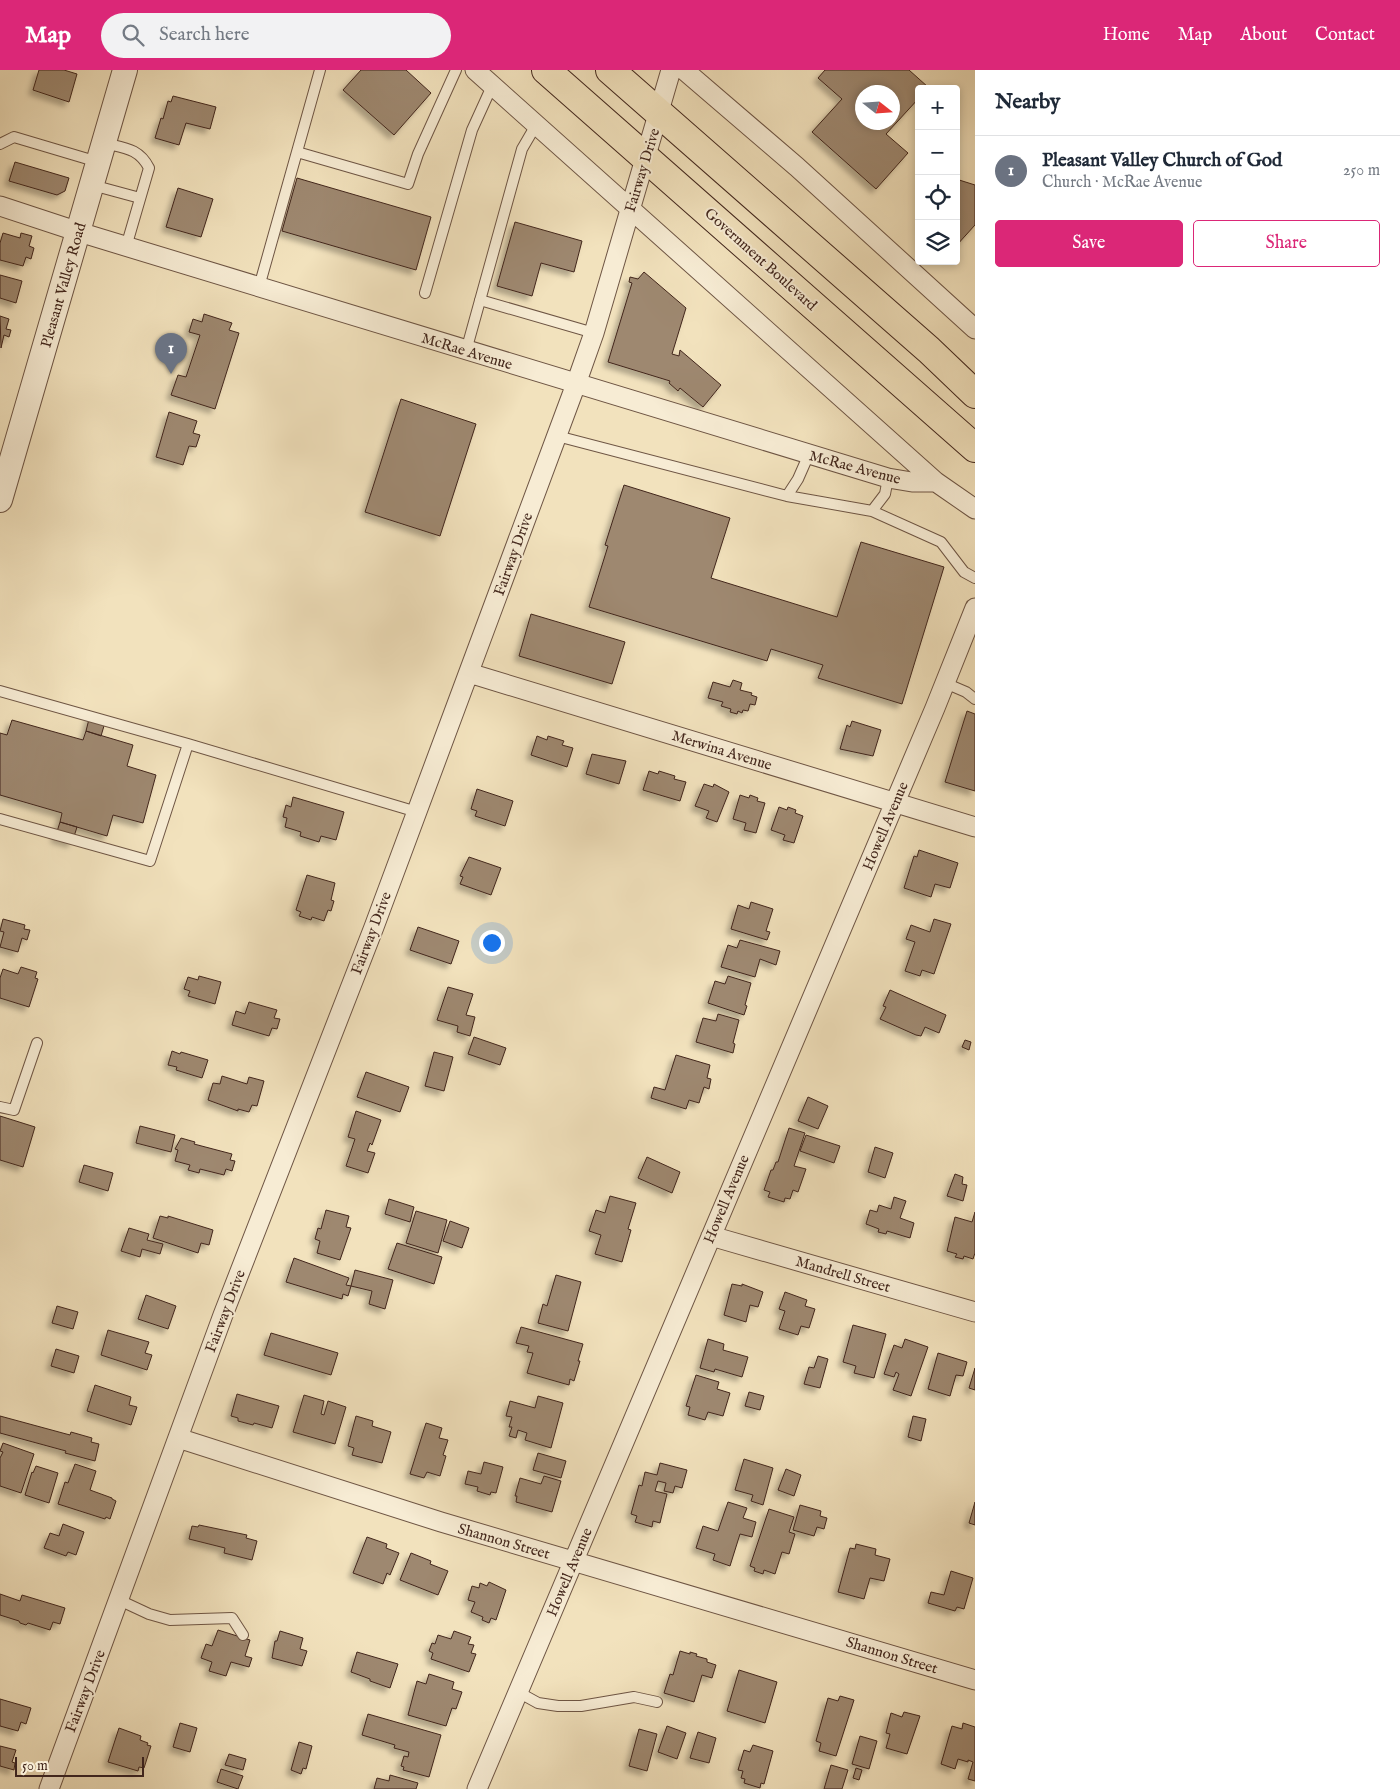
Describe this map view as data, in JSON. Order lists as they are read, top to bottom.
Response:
{
  "streets": {
    "main road": ["Government Boulevard"],
    "street": [
      "Fairway Drive",
      "Pleasant Valley Road",
      "McRae Avenue",
      "Merwina Avenue",
      "Howell Avenue",
      "Mandrell Street",
      "Shannon Street"
    ]
  },
  "crossings": [
    ["Fairway Drive", "Government Boulevard"],
    ["Fairway Drive", "McRae Avenue"],
    ["Fairway Drive", "Merwina Avenue"],
    ["Fairway Drive", "Shannon Street"],
    ["Pleasant Valley Road", "McRae Avenue"],
    ["Merwina Avenue", "Howell Avenue"],
    ["Howell Avenue", "Mandrell Street"],
    ["Howell Avenue", "Shannon Street"]
  ],
  "scale_bar": "50 m",
  "north": "right",
  "page": {
    "header": "Map",
    "search": "Search here",
    "nav": [
      "Home",
      "Map",
      "About",
      "Contact"
    ],
    "heading": "Nearby",
    "map_buttons": ["+", "−"],
    "list": [
      {
        "mark": "1",
        "name": "Pleasant Valley Church of God",
        "note": "Church · McRae Avenue",
        "value": "250 m"
      }
    ],
    "buttons": ["Save", "Share"],
    "pins": "1",
    "scale": "50 m"
  }
}
